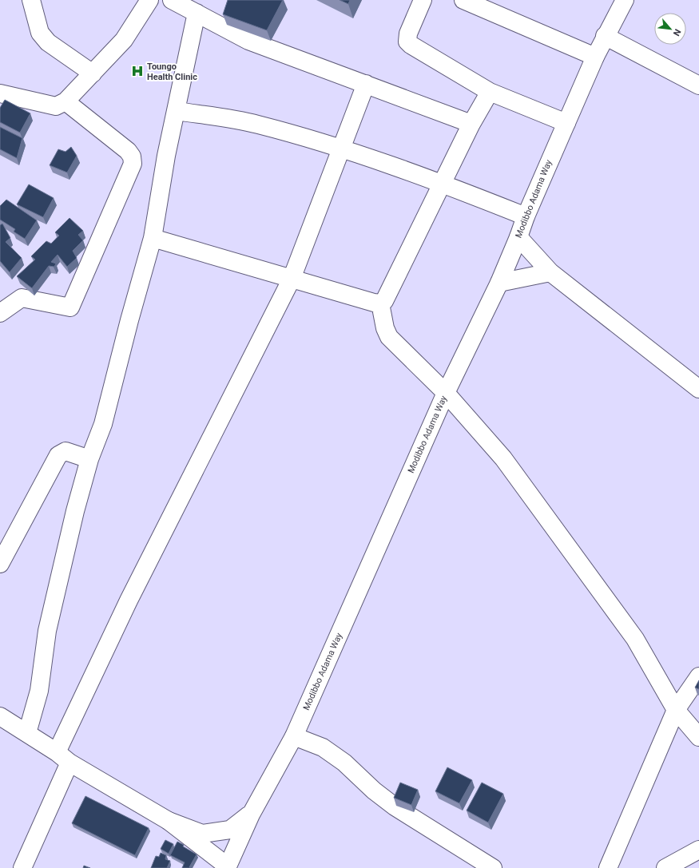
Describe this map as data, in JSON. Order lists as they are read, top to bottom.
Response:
{
  "streets": {
    "street": ["Modibbo Adama Way"]
  },
  "places": {
    "hospital": ["Toungo Health Clinic"]
  },
  "north": "bottom right"
}
